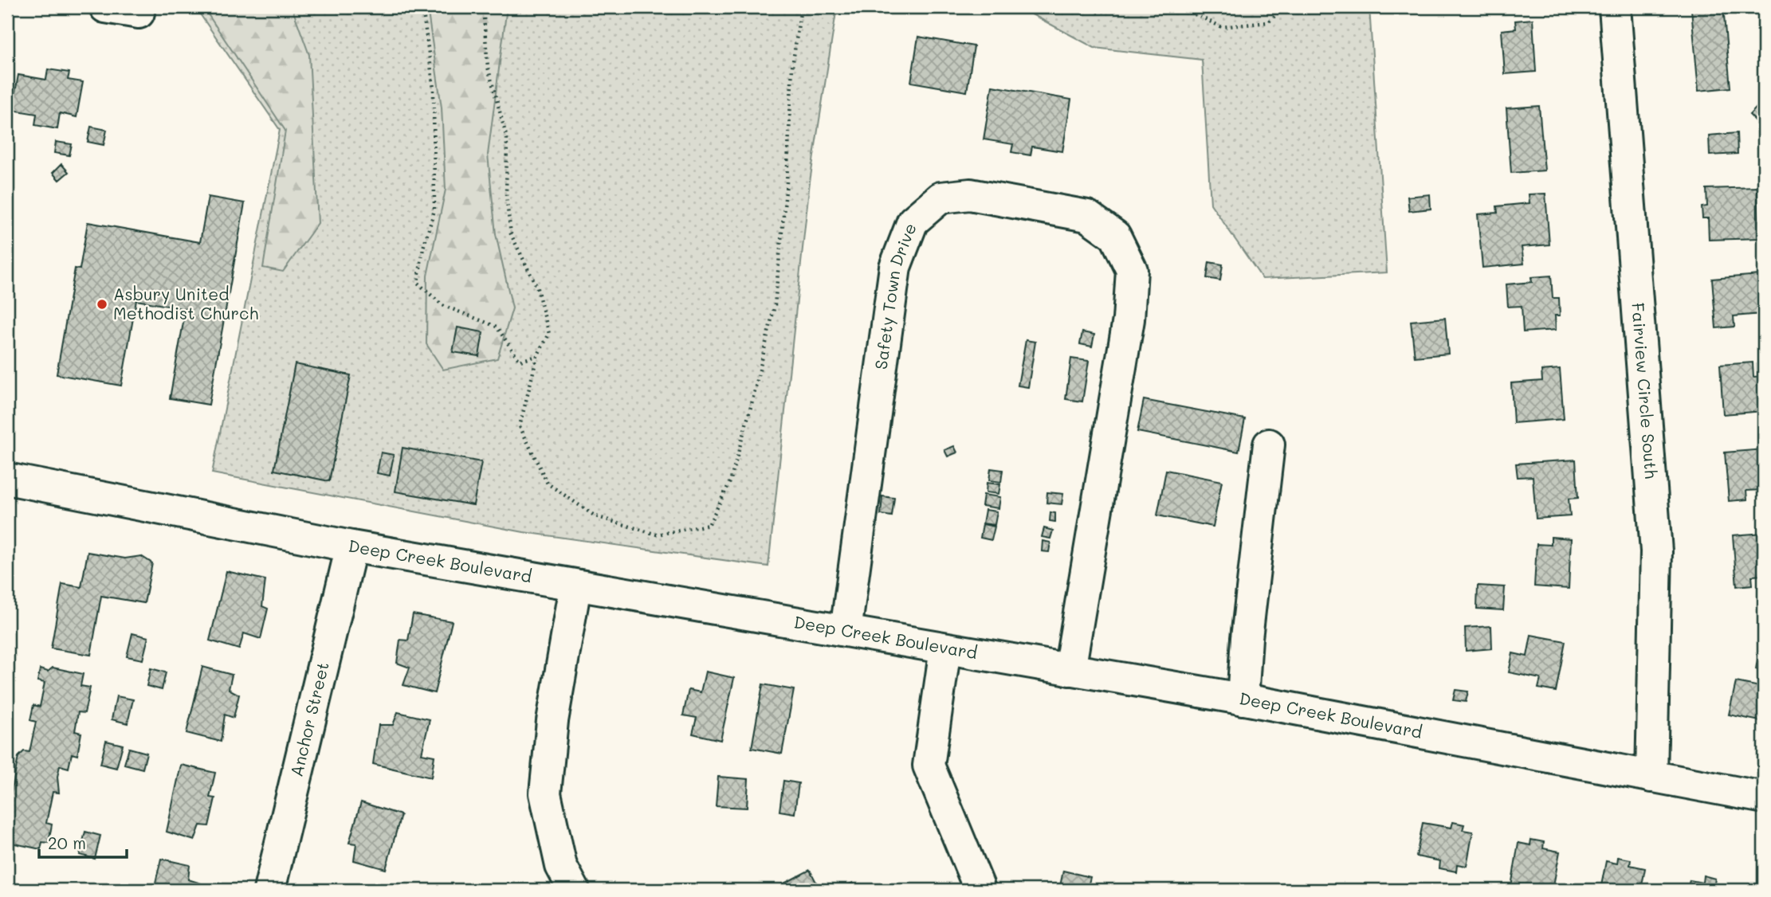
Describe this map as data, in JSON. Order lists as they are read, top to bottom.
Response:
{
  "streets": {
    "street": [
      "Safety Town Drive",
      "Fairview Circle South",
      "Deep Creek Boulevard",
      "Anchor Street"
    ]
  },
  "crossings": [
    ["Safety Town Drive", "Deep Creek Boulevard"],
    ["Fairview Circle South", "Deep Creek Boulevard"],
    ["Deep Creek Boulevard", "Anchor Street"]
  ],
  "places": ["Asbury United Methodist Church"],
  "scale_bar": "20 m"
}
